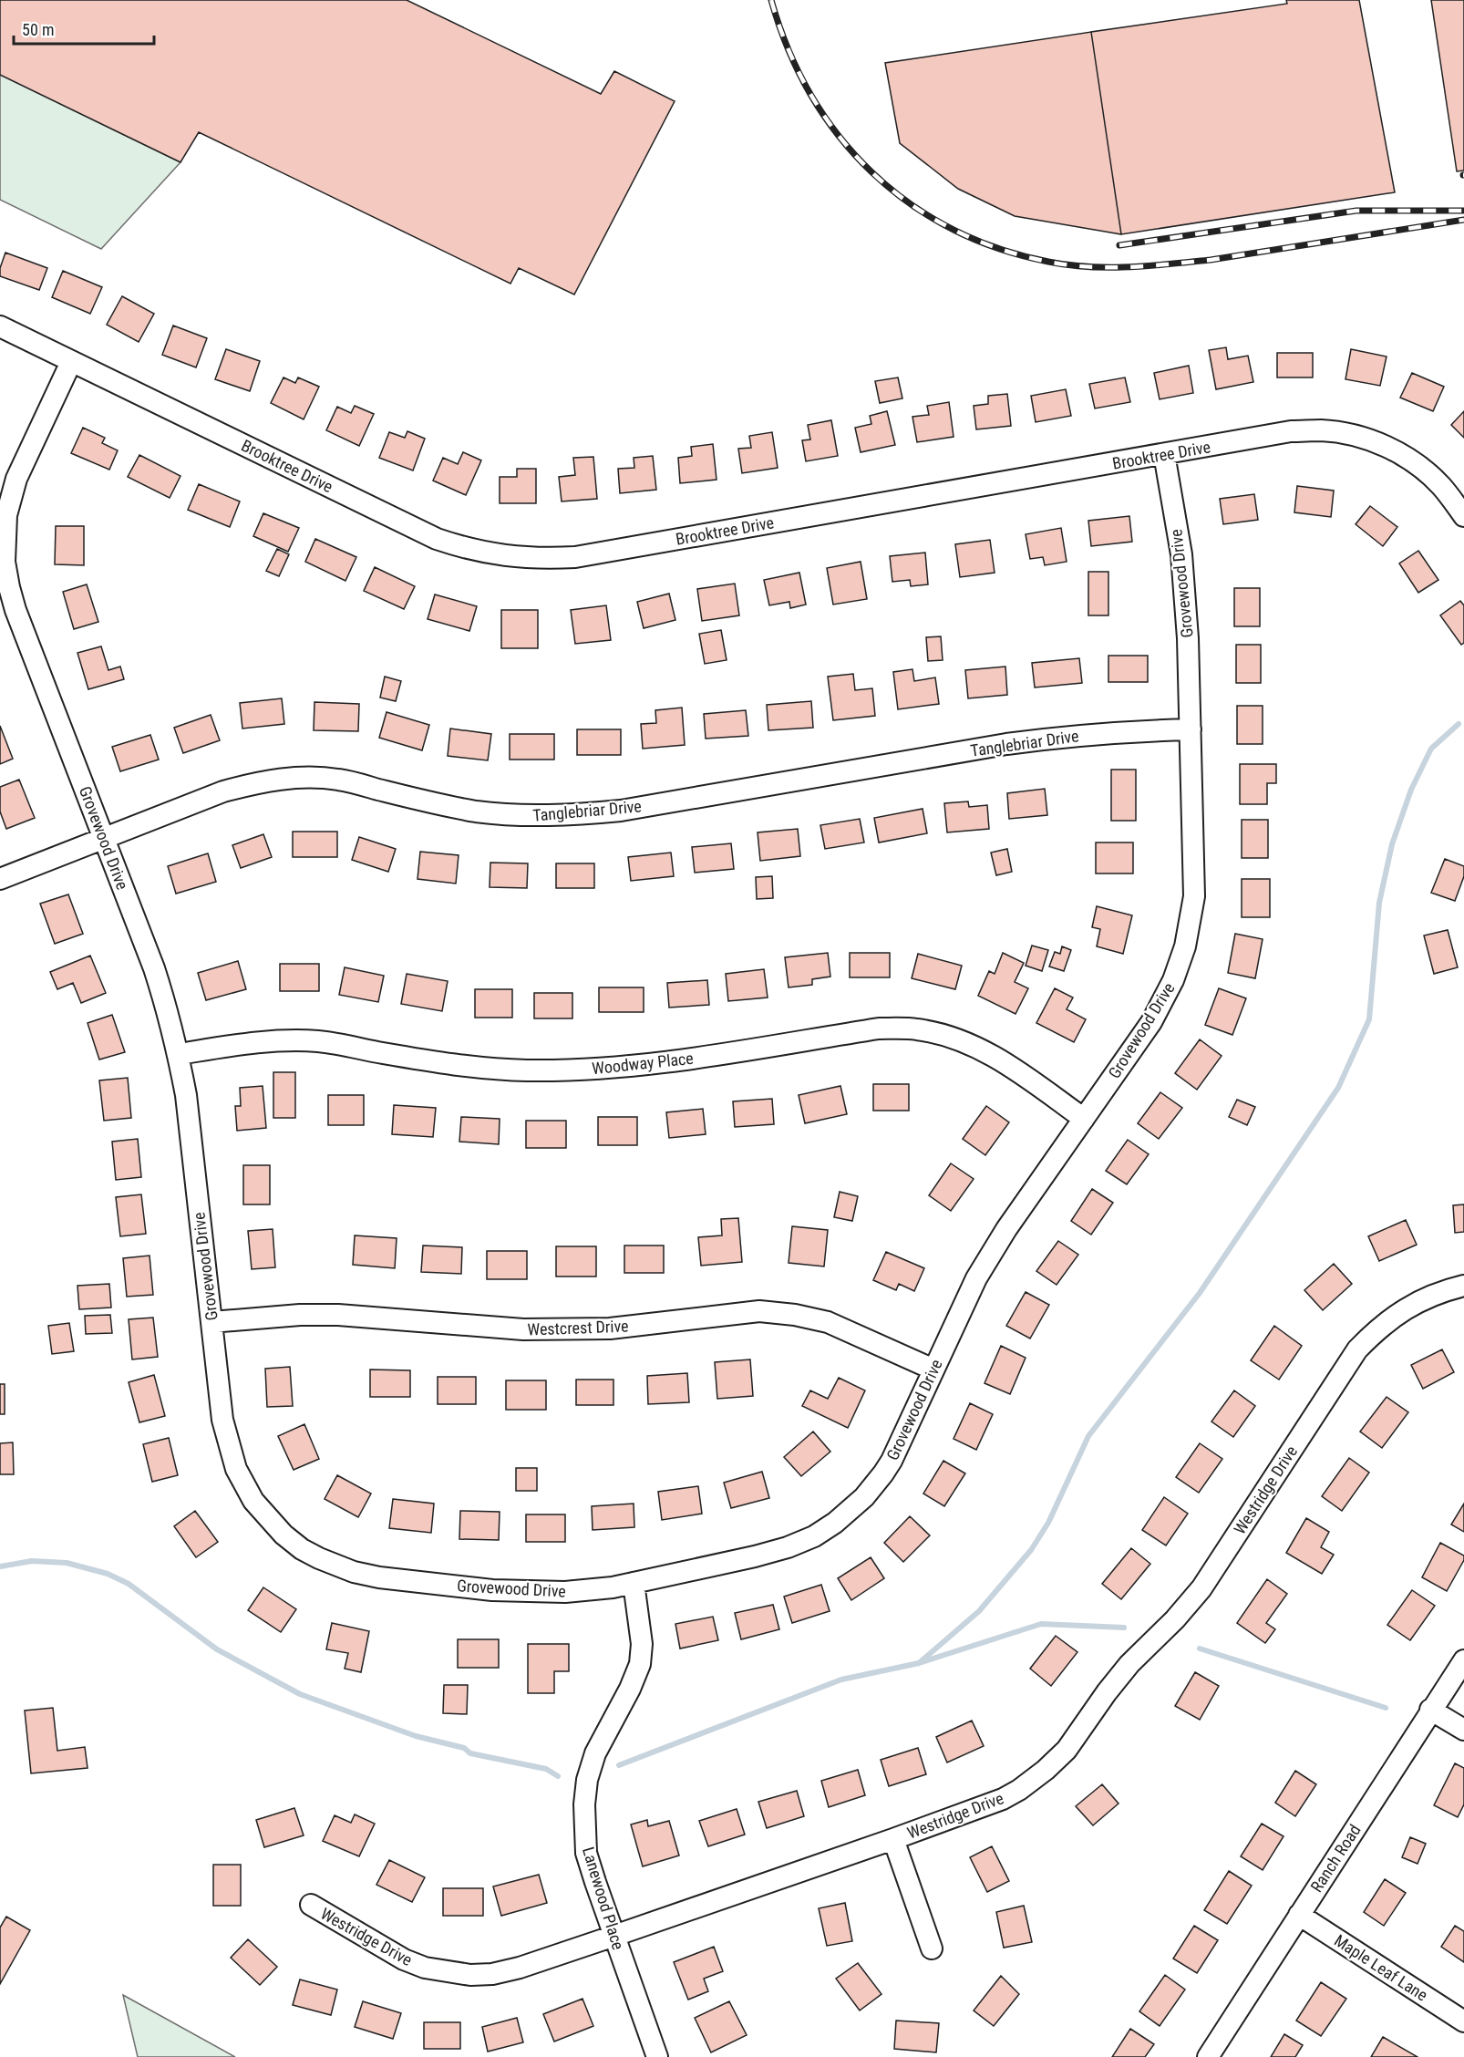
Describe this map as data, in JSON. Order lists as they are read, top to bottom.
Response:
{
  "streets": {
    "street": [
      "Brooktree Drive",
      "Grovewood Drive",
      "Tanglebriar Drive",
      "Woodway Place",
      "Westcrest Drive",
      "Westridge Drive",
      "Ranch Road",
      "Lanewood Place",
      "Maple Leaf Lane"
    ]
  },
  "crossings": [
    ["Brooktree Drive", "Grovewood Drive"],
    ["Grovewood Drive", "Tanglebriar Drive"],
    ["Grovewood Drive", "Woodway Place"],
    ["Grovewood Drive", "Westcrest Drive"],
    ["Grovewood Drive", "Lanewood Place"],
    ["Westridge Drive", "Lanewood Place"],
    ["Ranch Road", "Maple Leaf Lane"]
  ],
  "scale_bar": "50 m"
}
